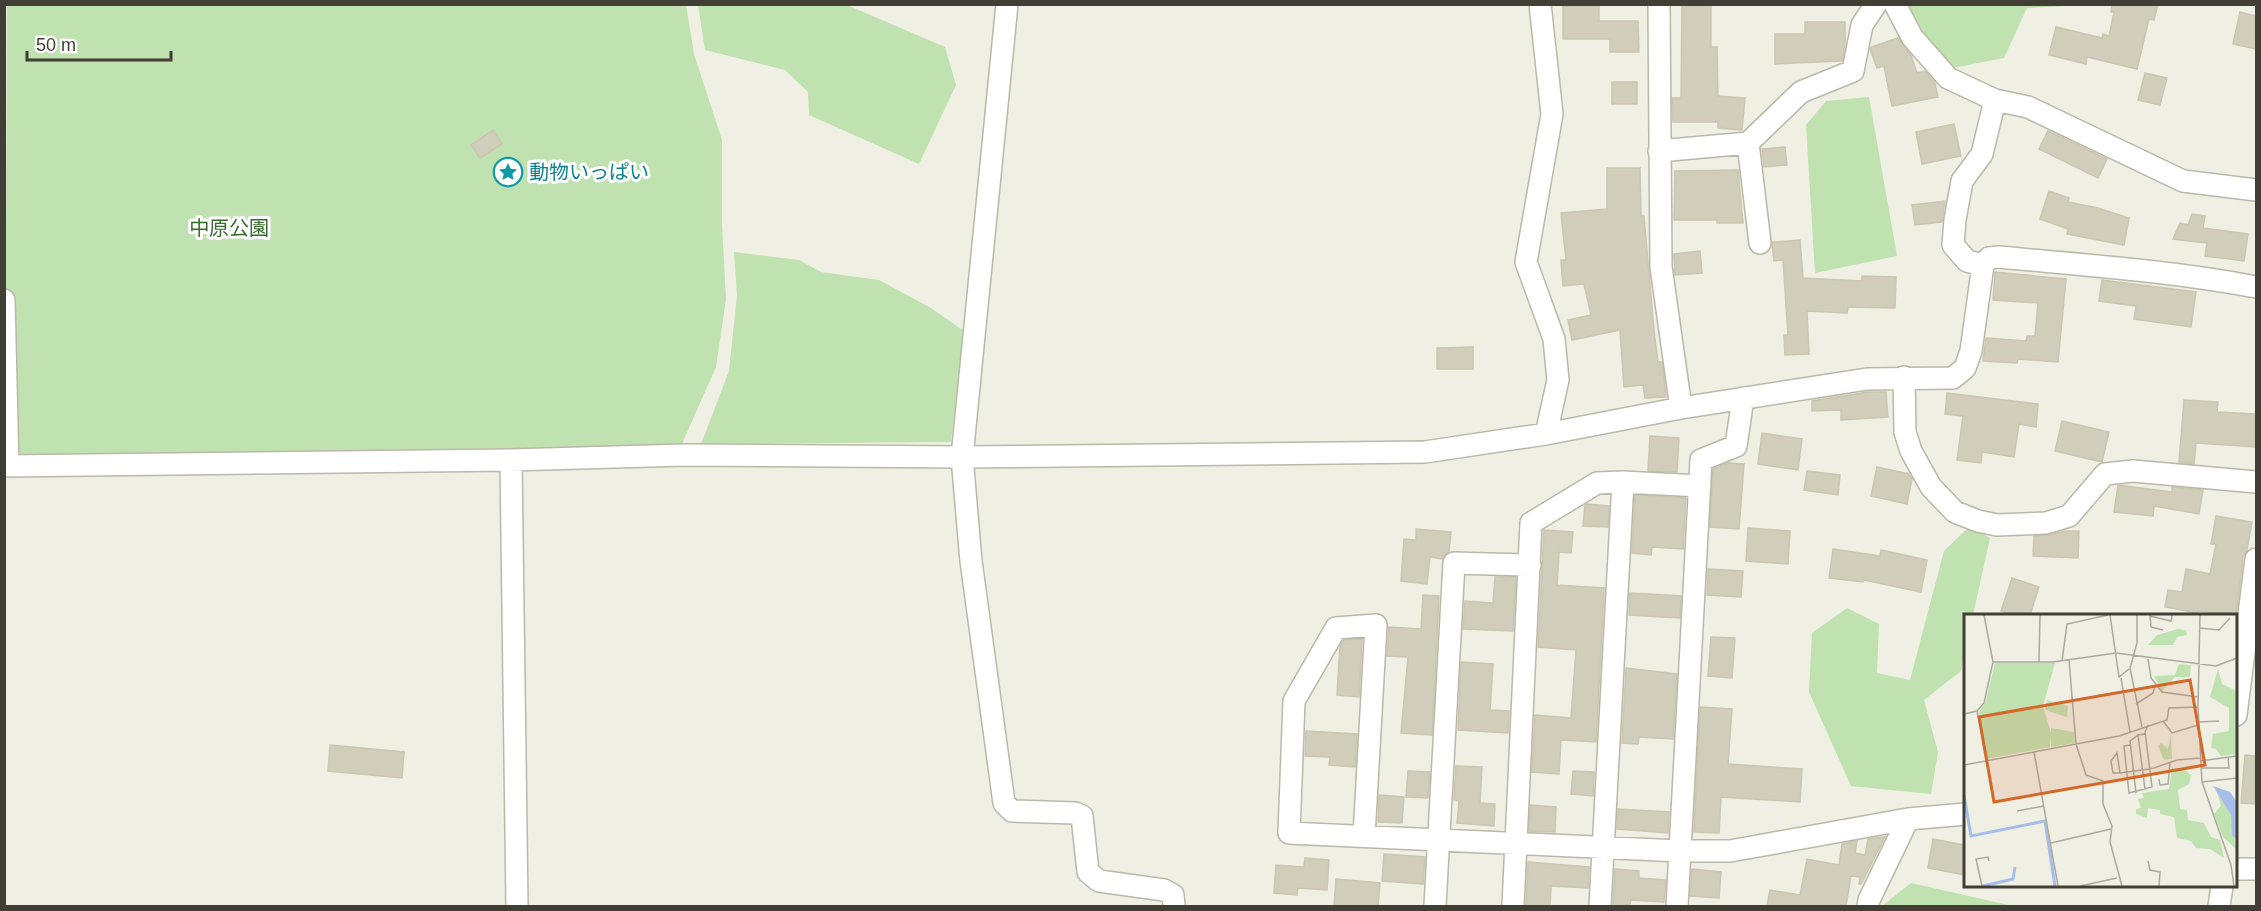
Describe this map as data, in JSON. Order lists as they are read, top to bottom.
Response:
{
  "parks": ["中原公園"],
  "places": {
    "place": ["動物いっぱい"]
  },
  "scale_bar": "50 m"
}
